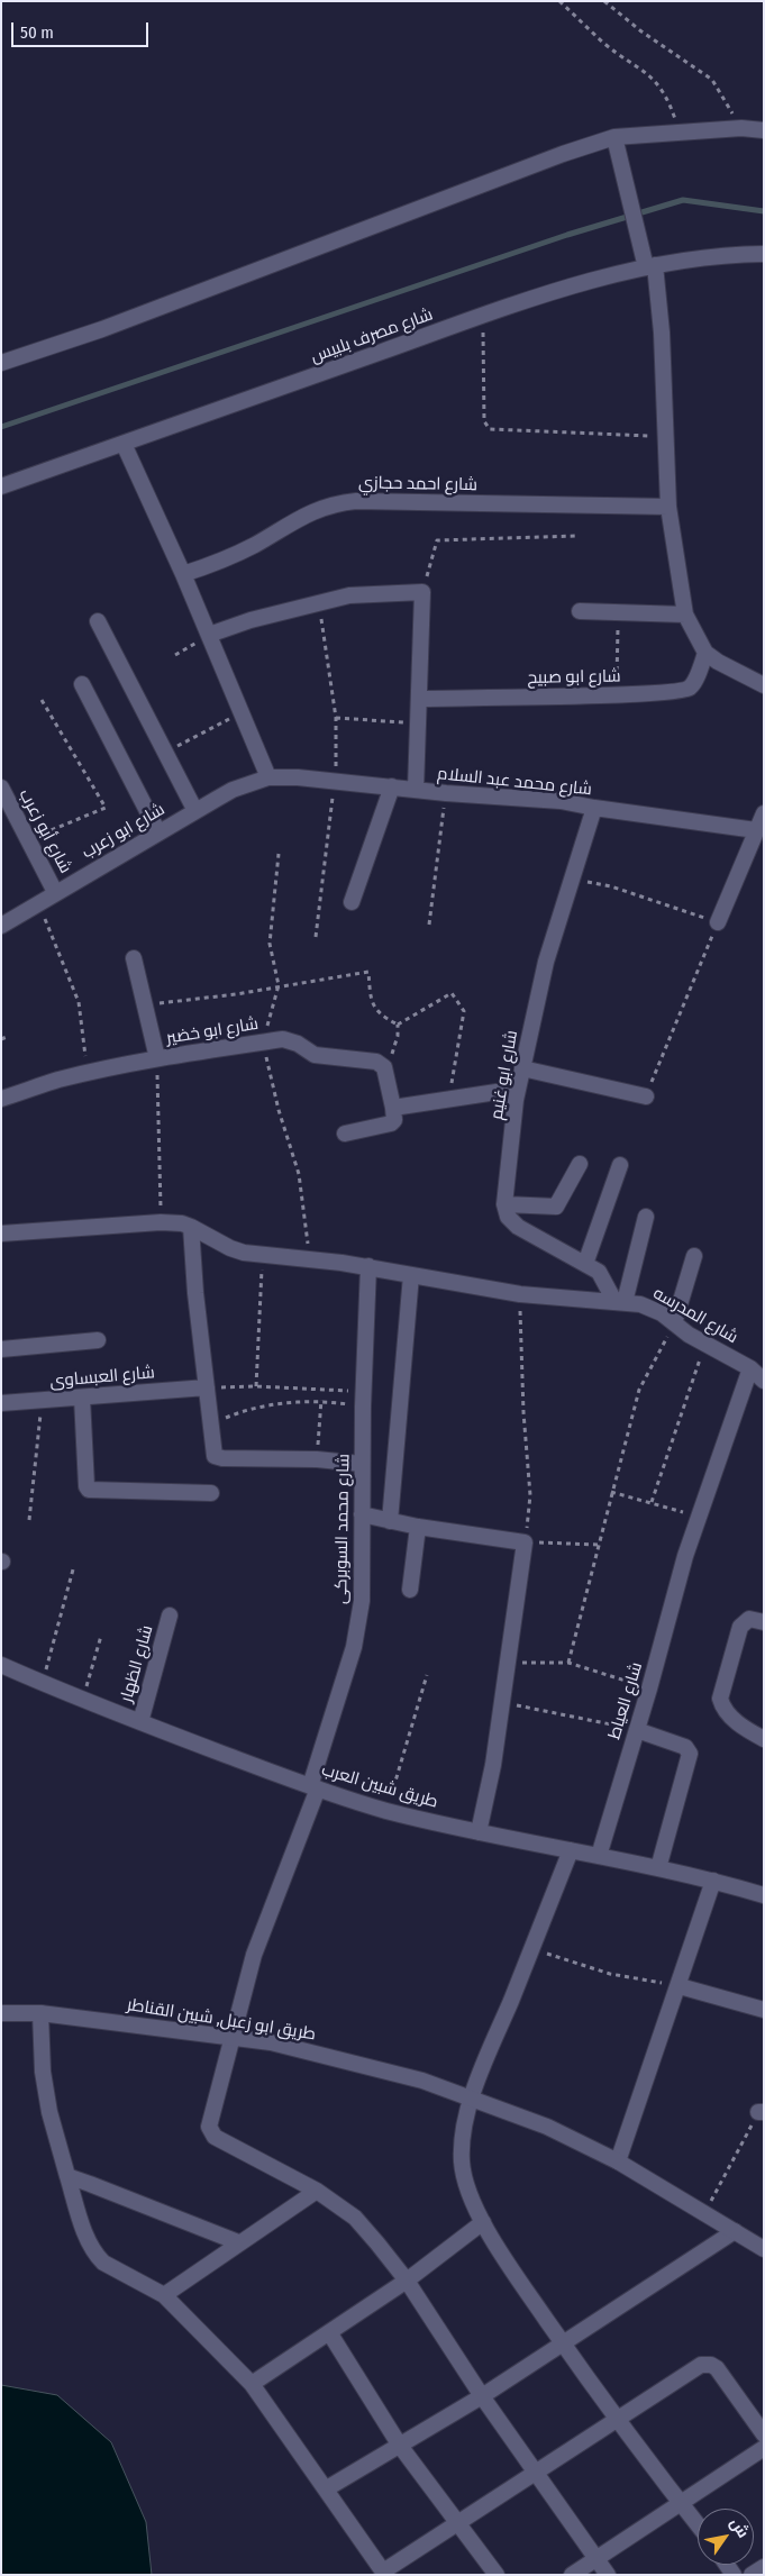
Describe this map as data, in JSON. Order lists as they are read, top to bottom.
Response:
{
  "streets": {
    "street": [
      "شارع مصرف بلبيس",
      "شارع احمد حجازي",
      "شارع ابو صبيح",
      "شارع محمد عبد السلام",
      "شارع أبو زعرب",
      "شارع ابو زعرب",
      "شارع ابو خضير",
      "شارع ابو غنيم",
      "شارع المدرسه",
      "شارع العبساوى",
      "شارع محمد السوبركى",
      "شارع الظهار",
      "شارع العياط",
      "طريق شبين العرب",
      "طريق ابو زعبل, شبين القناطر"
    ]
  },
  "crossings": [
    ["شارع محمد عبد السلام", "شارع ابو زعرب"],
    ["شارع محمد عبد السلام", "شارع ابو غنيم"],
    ["شارع أبو زعرب", "شارع ابو زعرب"],
    ["شارع المدرسه", "شارع محمد السوبركى"],
    ["شارع المدرسه", "شارع العياط"],
    ["شارع محمد السوبركى", "طريق شبين العرب"],
    ["شارع محمد السوبركى", "طريق ابو زعبل, شبين القناطر"],
    ["شارع الظهار", "طريق شبين العرب"],
    ["شارع العياط", "طريق شبين العرب"]
  ],
  "scale_bar": "50 m",
  "north": "top right"
}
